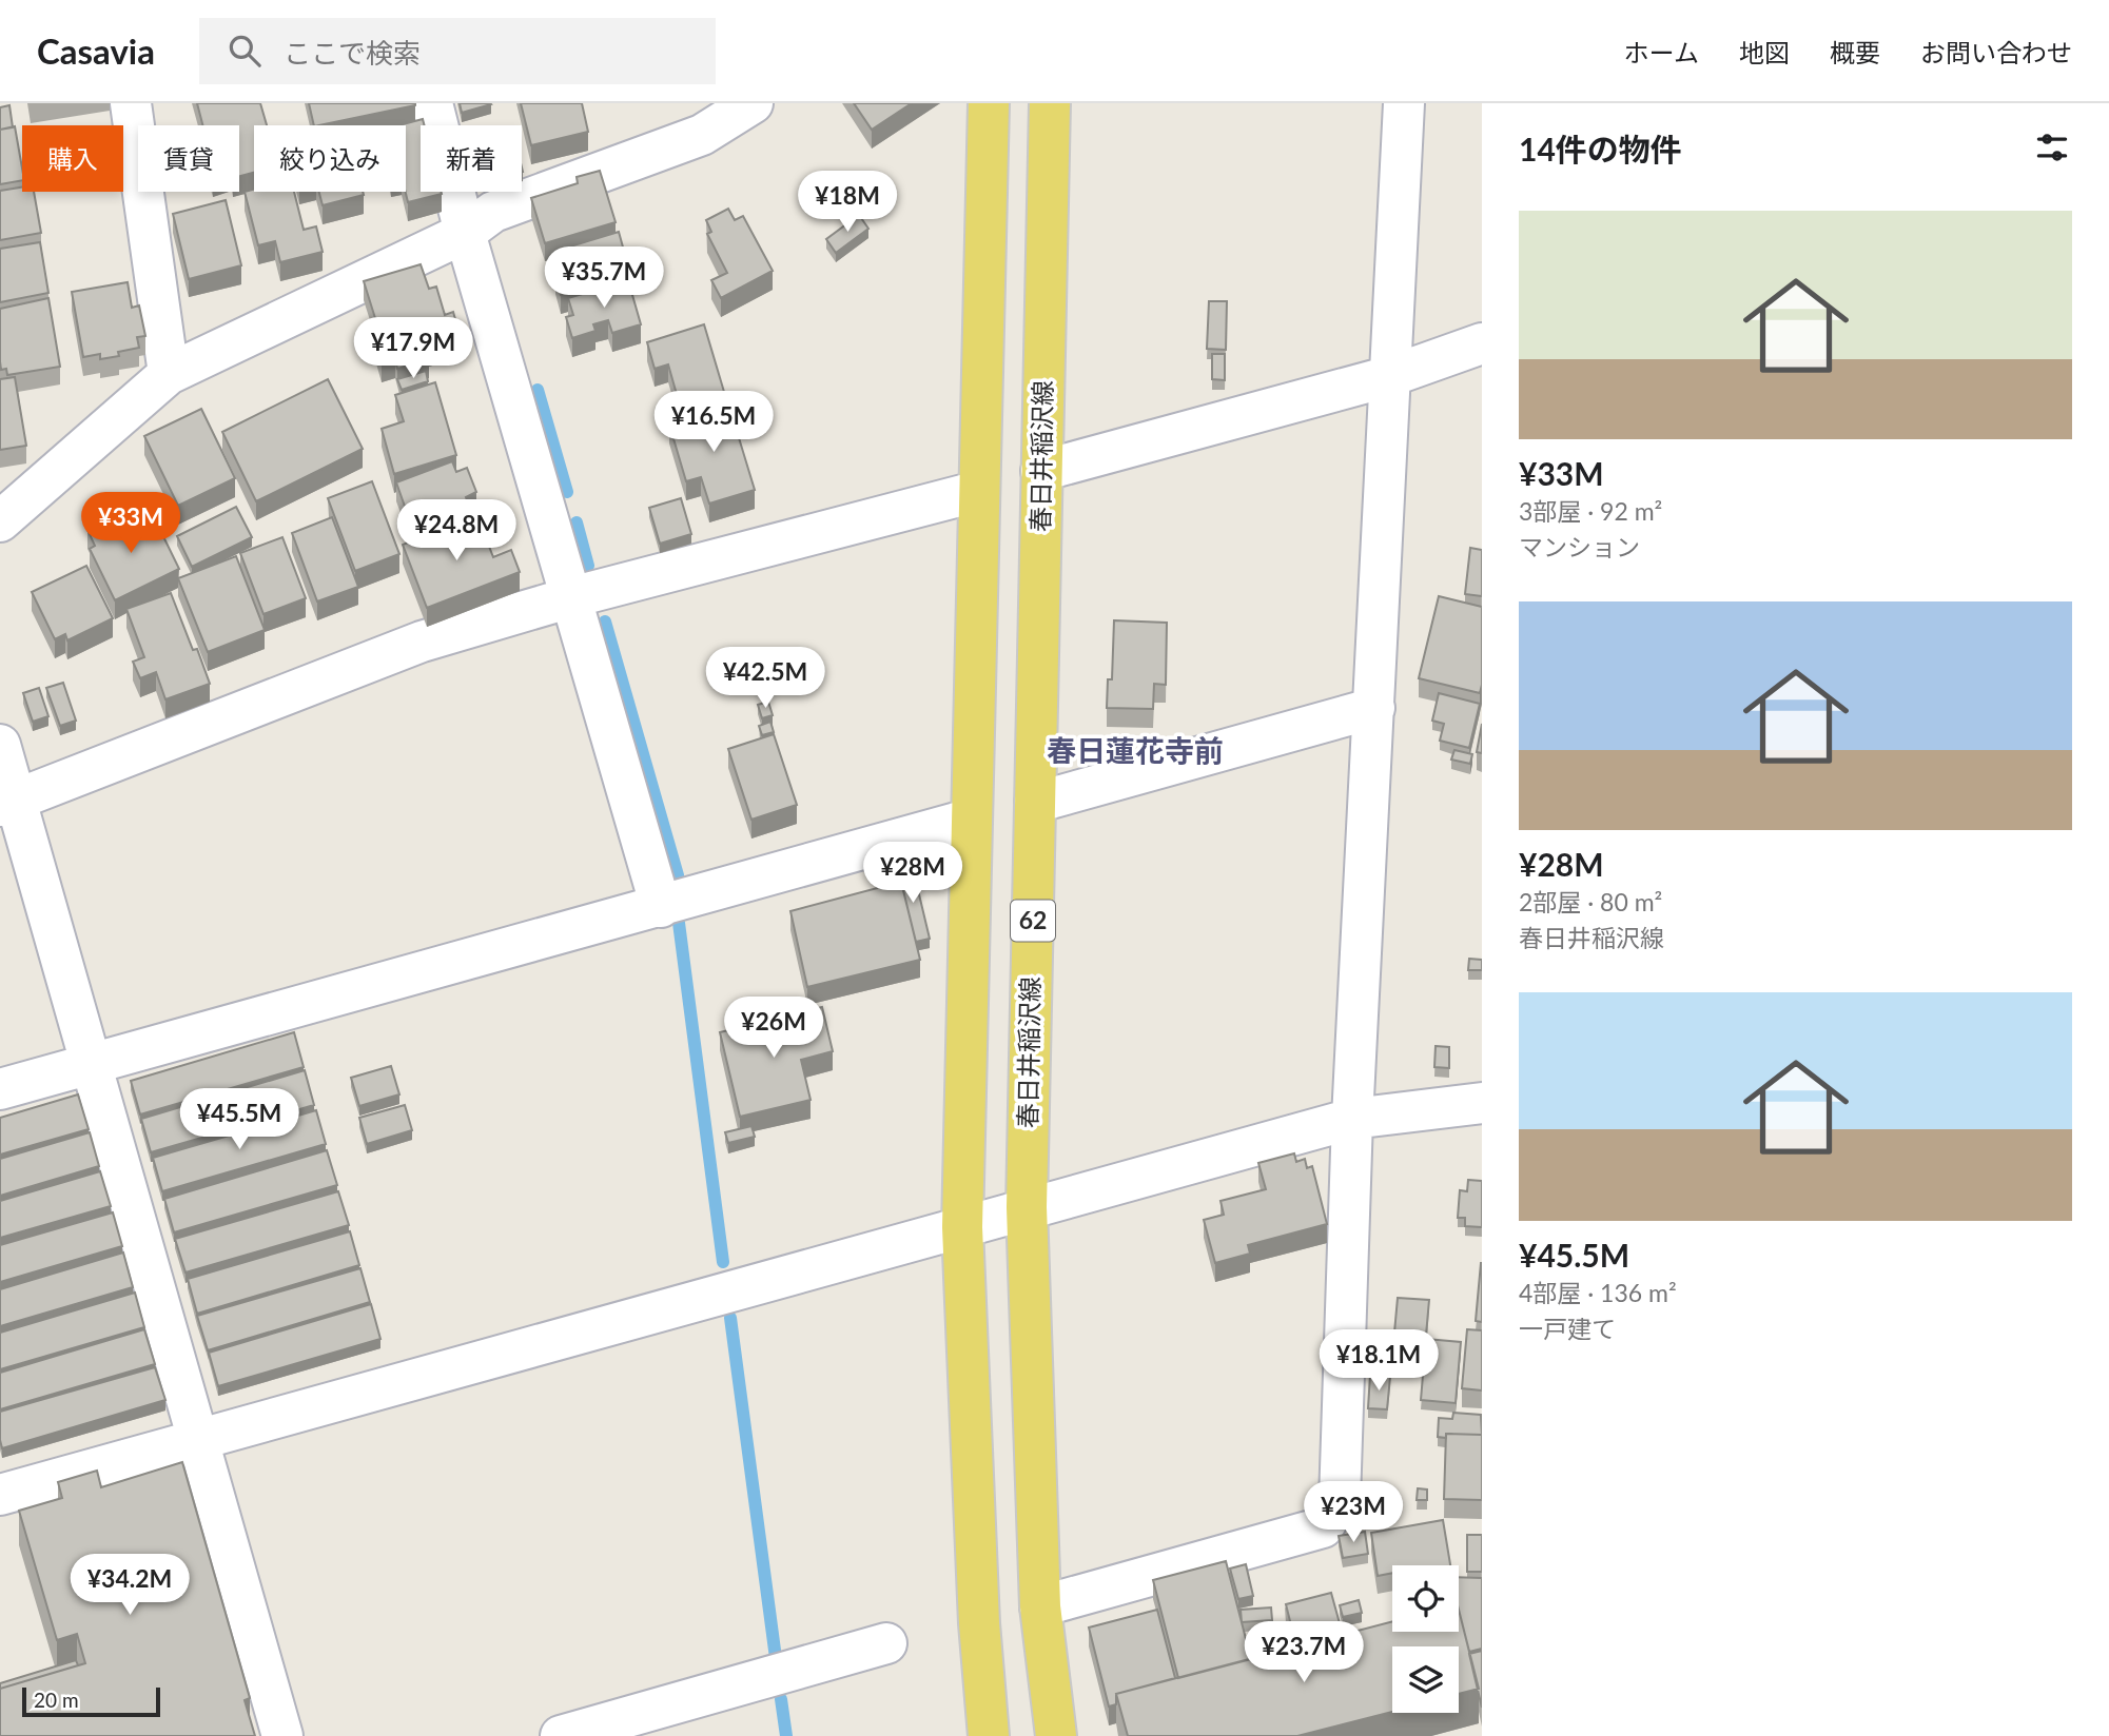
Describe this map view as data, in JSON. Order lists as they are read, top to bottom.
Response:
{
  "streets": {
    "main road": ["春日井稲沢線", "62"]
  },
  "districts": ["春日蓮花寺前"],
  "scale_bar": "20 m",
  "page": {
    "header": "Casavia",
    "search": "ここで検索",
    "nav": [
      "ホーム",
      "地図",
      "概要",
      "お問い合わせ"
    ],
    "heading": "14件の物件",
    "chip": [
      "購入",
      "賃貸",
      "絞り込み",
      "新着"
    ],
    "price": [
      "¥18M",
      "¥35.7M",
      "¥17.9M",
      "¥16.5M",
      "¥33M",
      "¥24.8M",
      "¥42.5M",
      "¥28M",
      "¥26M",
      "¥45.5M",
      "¥18.1M",
      "¥23M",
      "¥34.2M",
      "¥23.7M"
    ],
    "list": [
      {
        "name": "¥33M",
        "note": "3部屋 · 92 m² · マンション"
      },
      {
        "name": "¥28M",
        "note": "2部屋 · 80 m² · 春日井稲沢線"
      },
      {
        "name": "¥45.5M",
        "note": "4部屋 · 136 m² · 一戸建て"
      }
    ],
    "scale": "20 m"
  }
}
